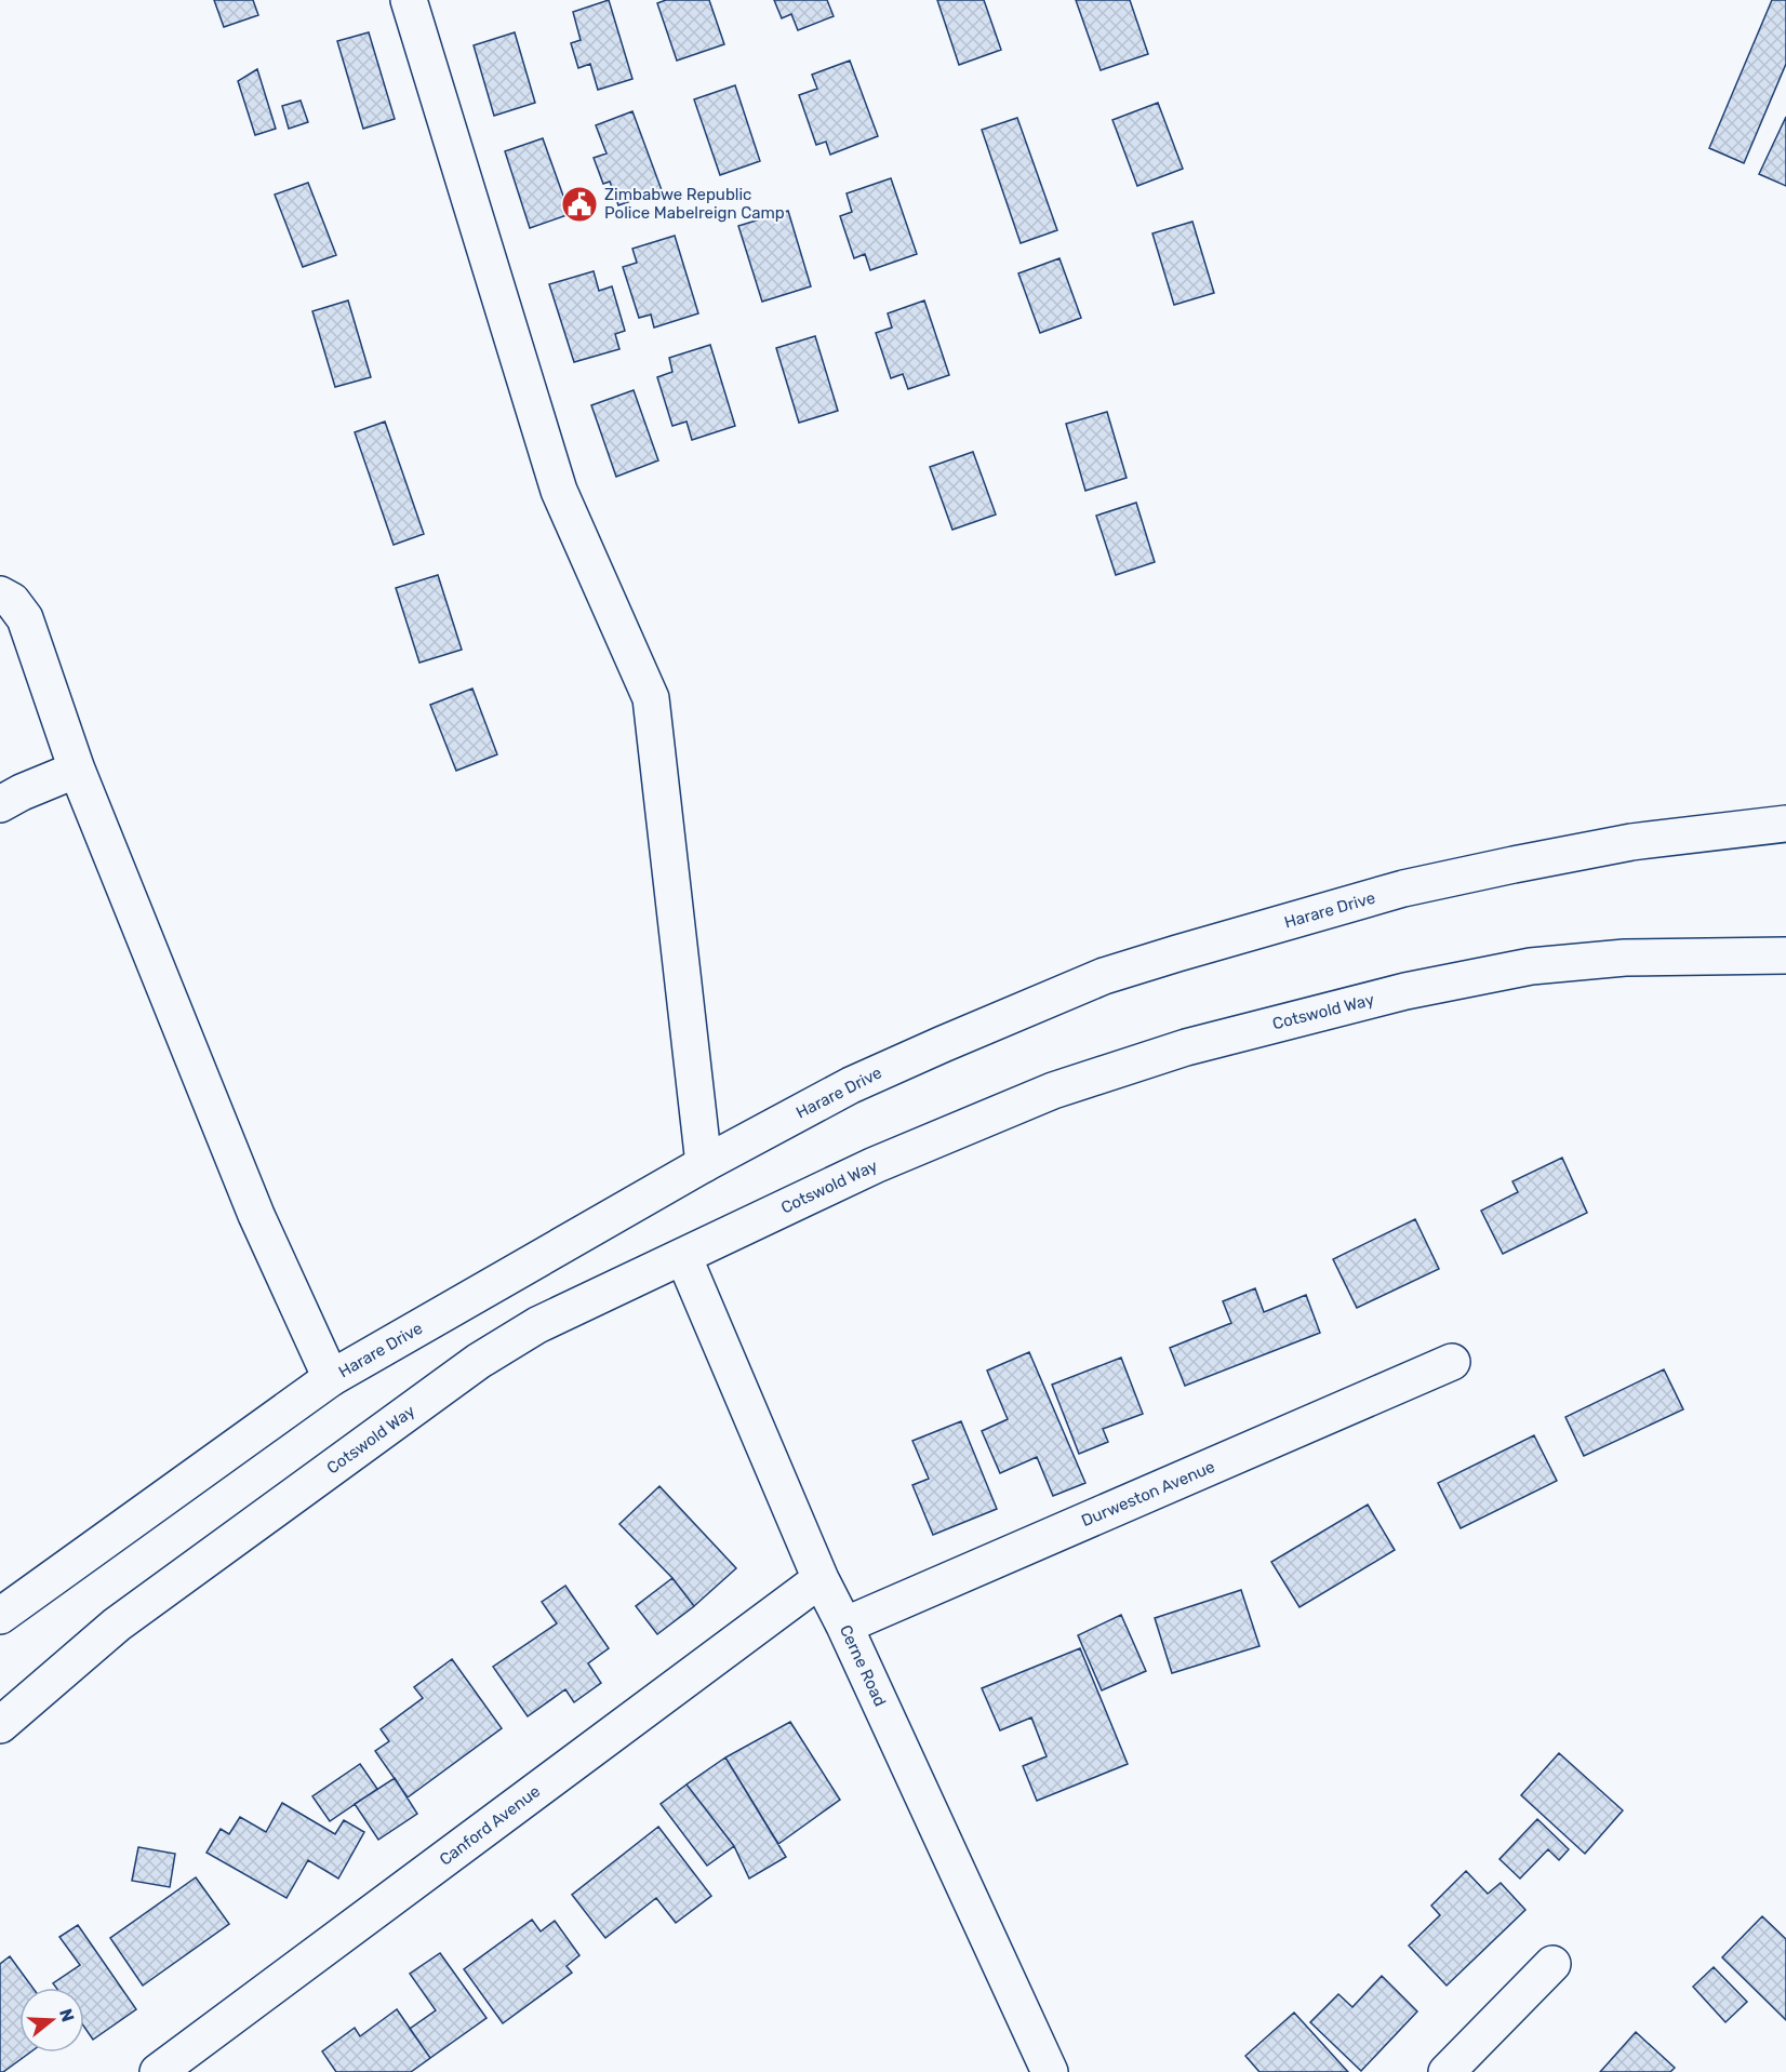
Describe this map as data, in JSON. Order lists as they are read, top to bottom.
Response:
{
  "streets": {
    "street": [
      "Harare Drive",
      "Cotswold Way",
      "Durweston Avenue",
      "Cerne Road",
      "Canford Avenue"
    ]
  },
  "crossings": [
    ["Cotswold Way", "Cerne Road"],
    ["Durweston Avenue", "Cerne Road"],
    ["Cerne Road", "Canford Avenue"]
  ],
  "places": {
    "public building": ["Zimbabwe Republic Police Mabelreign Camp"]
  },
  "north": "right"
}
